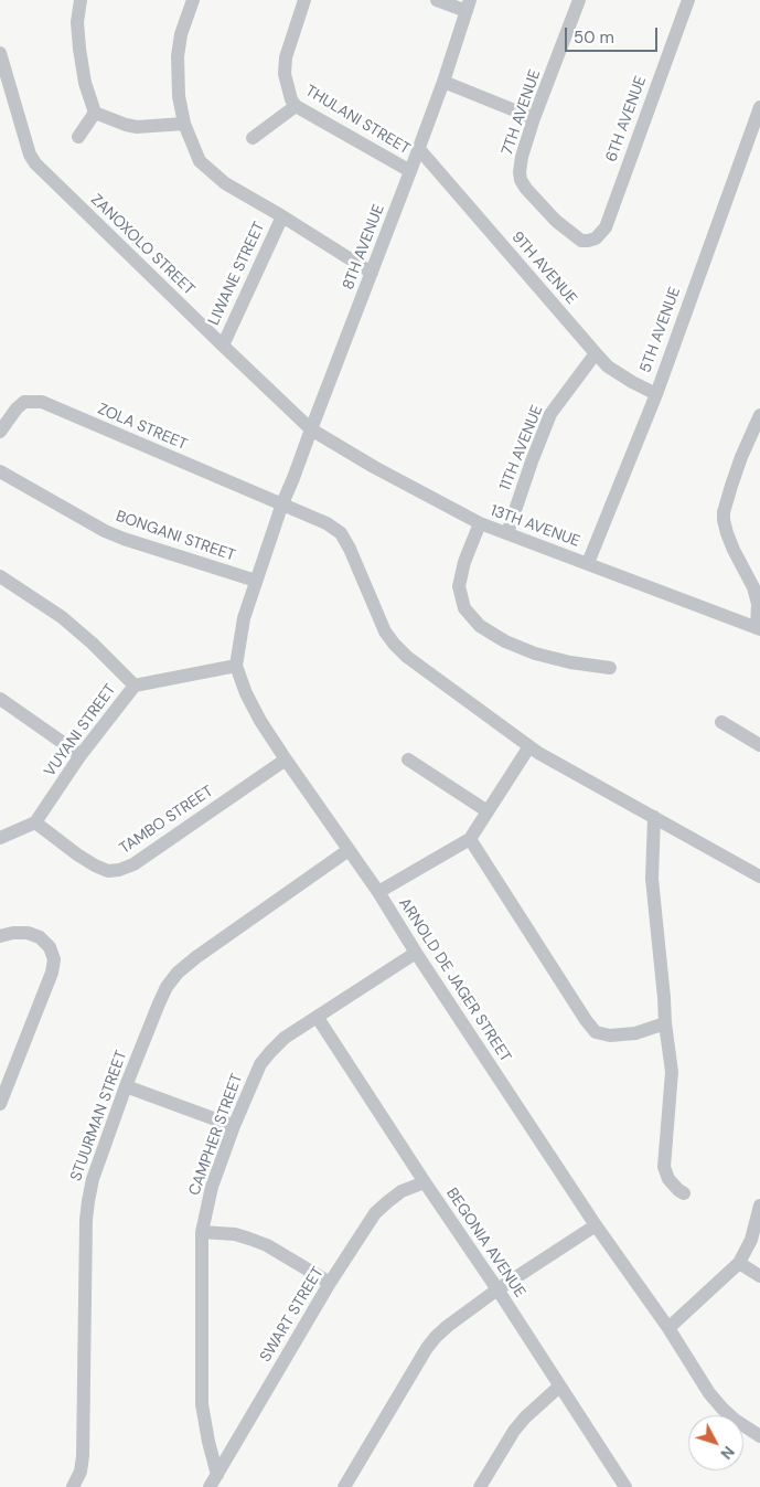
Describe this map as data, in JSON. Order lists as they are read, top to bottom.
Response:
{
  "streets": {
    "street": [
      "7TH AVENUE",
      "6TH AVENUE",
      "THULANI STREET",
      "ZANOXOLO STREET",
      "8TH AVENUE",
      "9TH AVENUE",
      "LIWANE STREET",
      "5TH AVENUE",
      "ZOLA STREET",
      "11TH AVENUE",
      "13TH AVENUE",
      "BONGANI STREET",
      "VUYANI STREET",
      "TAMBO STREET",
      "ARNOLD DE JAGER STREET",
      "STUURMAN STREET",
      "CAMPHER STREET",
      "BEGONIA AVENUE",
      "SWART STREET"
    ]
  },
  "crossings": [
    ["7TH AVENUE", "6TH AVENUE"],
    ["THULANI STREET", "8TH AVENUE"],
    ["ZANOXOLO STREET", "8TH AVENUE"],
    ["ZANOXOLO STREET", "LIWANE STREET"],
    ["ZANOXOLO STREET", "13TH AVENUE"],
    ["8TH AVENUE", "9TH AVENUE"],
    ["8TH AVENUE", "ZOLA STREET"],
    ["8TH AVENUE", "13TH AVENUE"],
    ["8TH AVENUE", "ARNOLD DE JAGER STREET"],
    ["9TH AVENUE", "5TH AVENUE"],
    ["9TH AVENUE", "11TH AVENUE"],
    ["5TH AVENUE", "13TH AVENUE"],
    ["ZOLA STREET", "ARNOLD DE JAGER STREET"],
    ["11TH AVENUE", "13TH AVENUE"],
    ["BONGANI STREET", "ARNOLD DE JAGER STREET"],
    ["VUYANI STREET", "TAMBO STREET"],
    ["VUYANI STREET", "ARNOLD DE JAGER STREET"],
    ["TAMBO STREET", "ARNOLD DE JAGER STREET"],
    ["ARNOLD DE JAGER STREET", "STUURMAN STREET"],
    ["ARNOLD DE JAGER STREET", "CAMPHER STREET"],
    ["CAMPHER STREET", "BEGONIA AVENUE"],
    ["CAMPHER STREET", "SWART STREET"],
    ["BEGONIA AVENUE", "SWART STREET"]
  ],
  "scale_bar": "50 m",
  "north": "bottom right"
}
